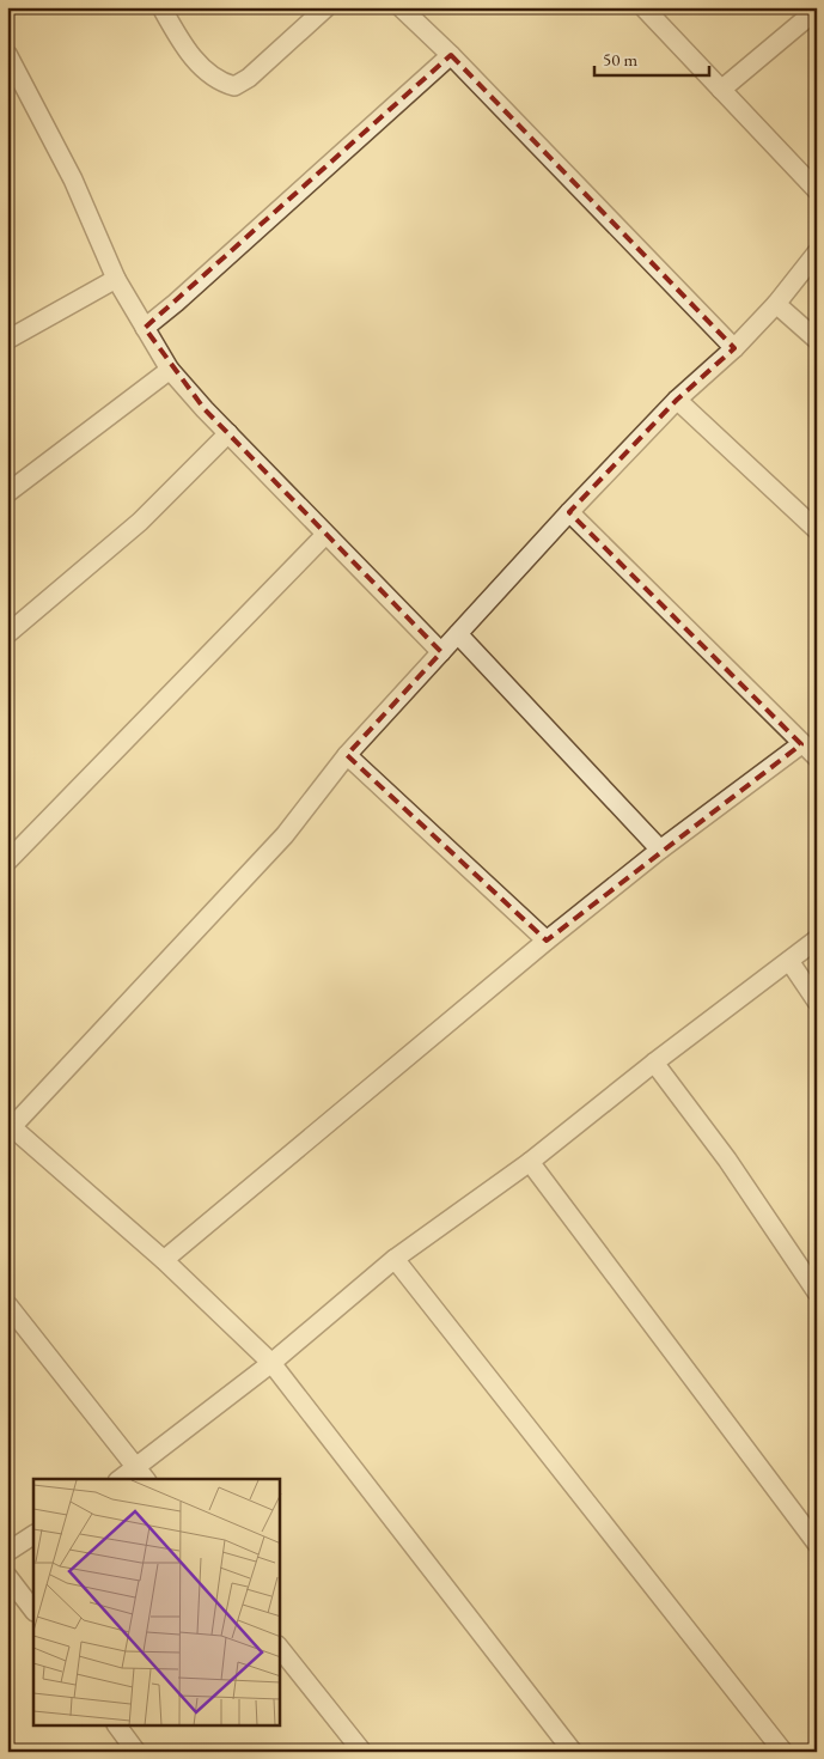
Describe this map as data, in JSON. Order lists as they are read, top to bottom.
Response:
{
  "scale_bar": "50 m"
}
